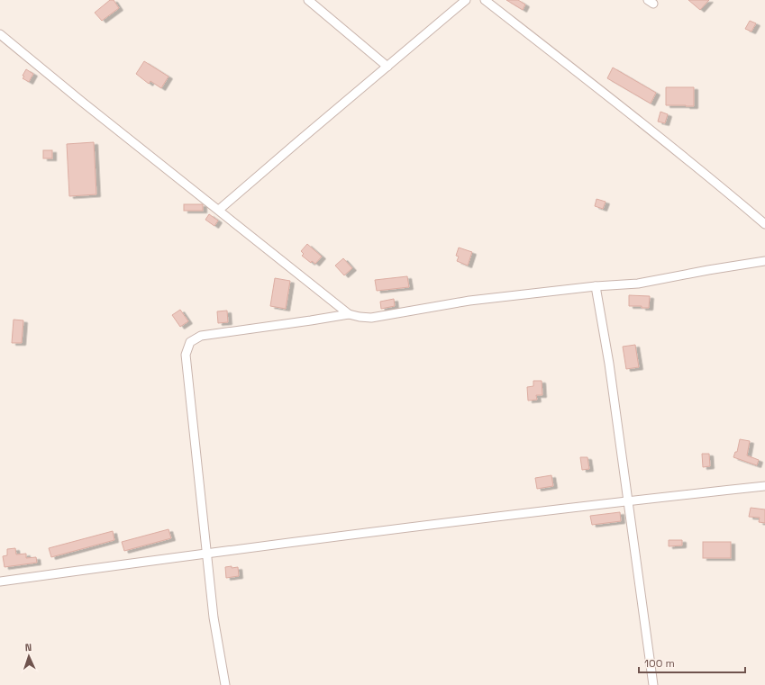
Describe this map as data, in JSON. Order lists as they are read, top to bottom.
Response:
{
  "scale_bar": "100 m",
  "north": "top"
}
